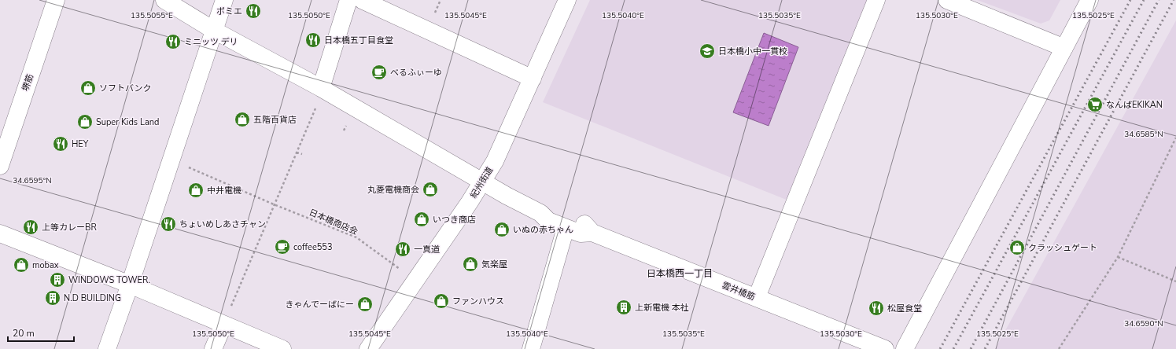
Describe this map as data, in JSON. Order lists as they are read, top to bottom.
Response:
{
  "streets": {
    "street": ["堺筋", "紀州街道", "雲井橋筋"],
    "path": ["日本橋商店会"]
  },
  "crossings": [
    ["紀州街道", "日本橋商店会"]
  ],
  "districts": ["日本橋西一丁目"],
  "places": {
    "restaurant": [
      "ポミエ",
      "日本橋五丁目食堂",
      "ミニッツ デリ",
      "HEY",
      "ちょいめしあさチャン",
      "上等カレーBR",
      "一真道",
      "松屋食堂"
    ],
    "school or university": ["日本橋小中一貫校"],
    "cafe": ["べるふぃーゆ", "coffee553"],
    "shop": [
      "ソフトバンク",
      "五階百貨店",
      "Super Kids Land",
      "丸菱電機商会",
      "中井電機",
      "いつき商店",
      "いぬの赤ちゃん",
      "クラッシュゲート",
      "気楽屋",
      "mobax",
      "ファンハウス",
      "きゃんでーばにー"
    ],
    "supermarket": ["なんばEKIKAN"],
    "building": ["WINDOWS TOWER.", "N.D BUILDING", "上新電機 本社"]
  },
  "scale_bar": "20 m",
  "coordinates": [
    "135.5055°E",
    "135.5050°E",
    "135.5045°E",
    "135.5040°E",
    "135.5035°E",
    "135.5030°E",
    "135.5025°E",
    "34.6585°N",
    "34.6595°N",
    "34.6590°N"
  ]
}
